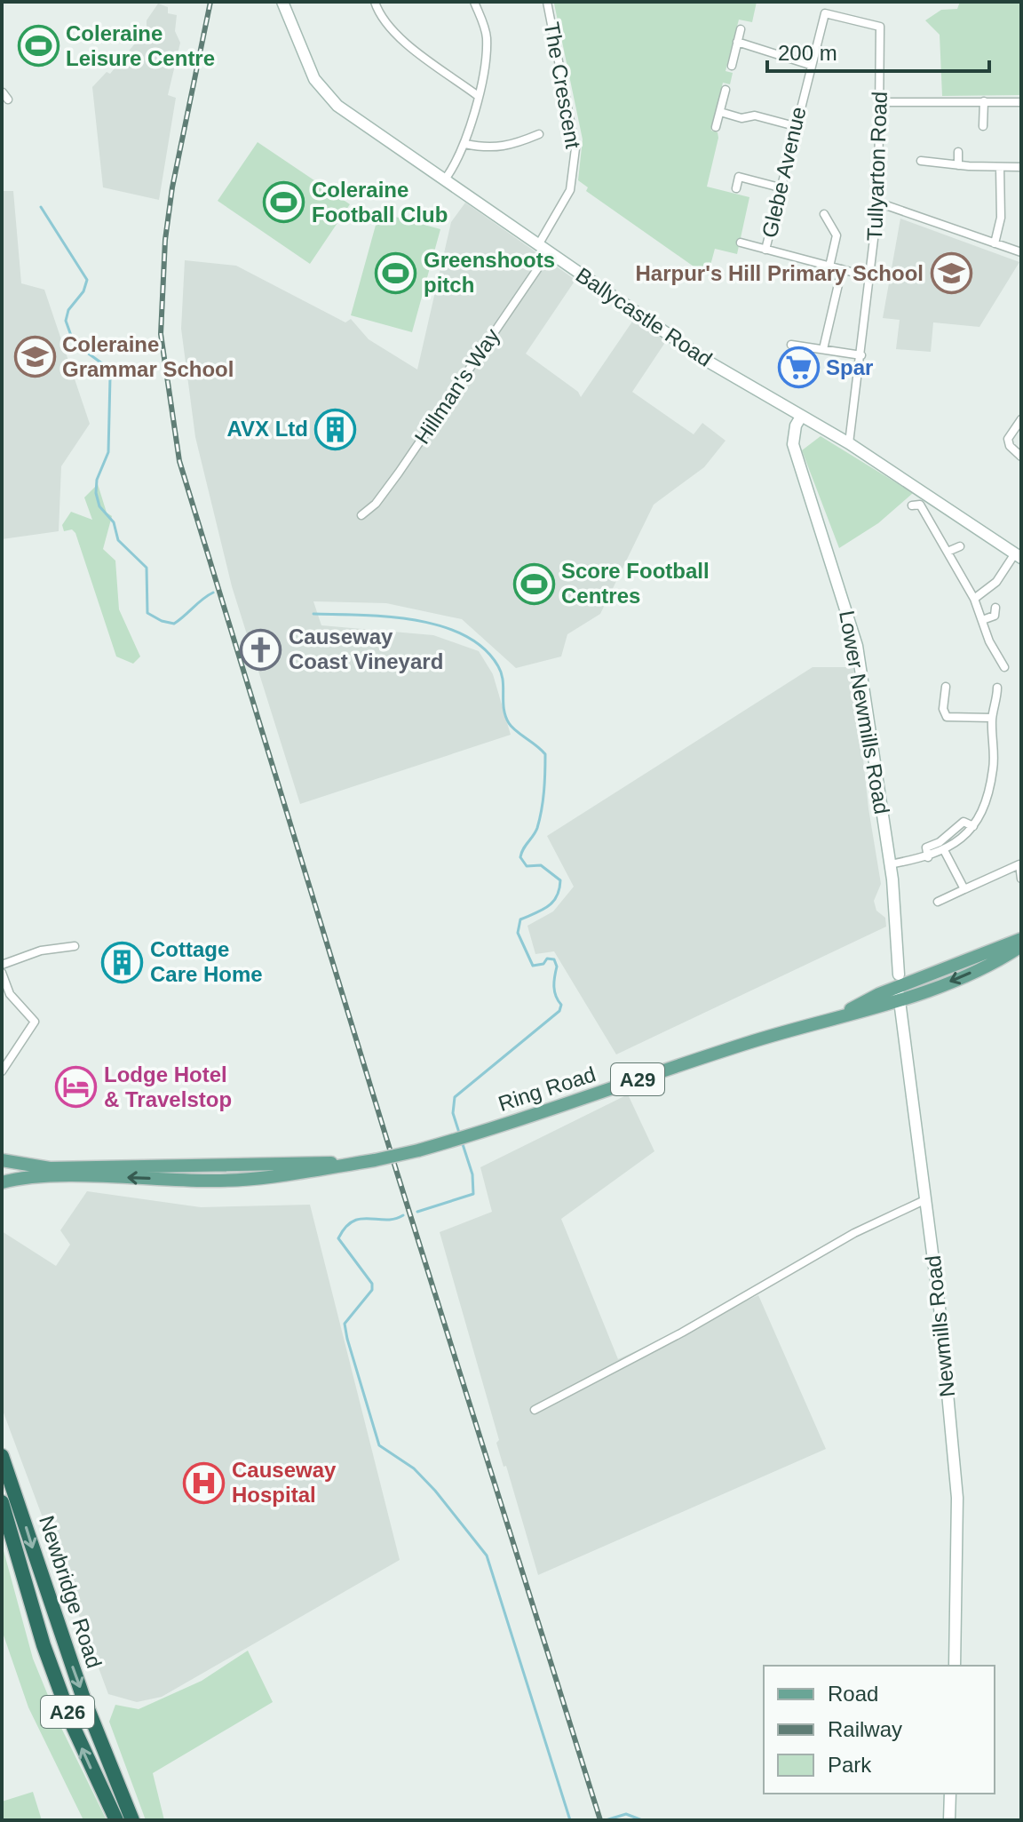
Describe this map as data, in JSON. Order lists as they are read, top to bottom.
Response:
{
  "streets": {
    "highway": ["Newbridge Road", "A26"],
    "main road": ["A29", "Ring Road"],
    "street": [
      "The Crescent",
      "Tullyarton Road",
      "Glebe Avenue",
      "Ballycastle Road",
      "Hillman's Way",
      "Lower Newmills Road",
      "Newmills Road"
    ]
  },
  "crossings": [
    ["The Crescent", "Ballycastle Road"],
    ["Tullyarton Road", "Glebe Avenue"],
    ["Tullyarton Road", "Ballycastle Road"],
    ["Ballycastle Road", "Hillman's Way"],
    ["Ballycastle Road", "Lower Newmills Road"],
    ["Lower Newmills Road", "Ring Road"],
    ["Lower Newmills Road", "Newmills Road"],
    ["Ring Road", "Newmills Road"]
  ],
  "places": {
    "sports": [
      "Coleraine Leisure Centre",
      "Coleraine Football Club",
      "Greenshoots pitch",
      "Score Football Centres"
    ],
    "school or university": ["Harpur's Hill Primary School", "Coleraine Grammar School"],
    "supermarket": ["Spar"],
    "building": ["AVX Ltd", "Cottage Care Home"],
    "church": ["Causeway Coast Vineyard"],
    "hotel": ["Lodge Hotel & Travelstop"],
    "hospital": ["Causeway Hospital"]
  },
  "legend": ["Road", "Railway", "Park"],
  "scale_bar": "200 m"
}
